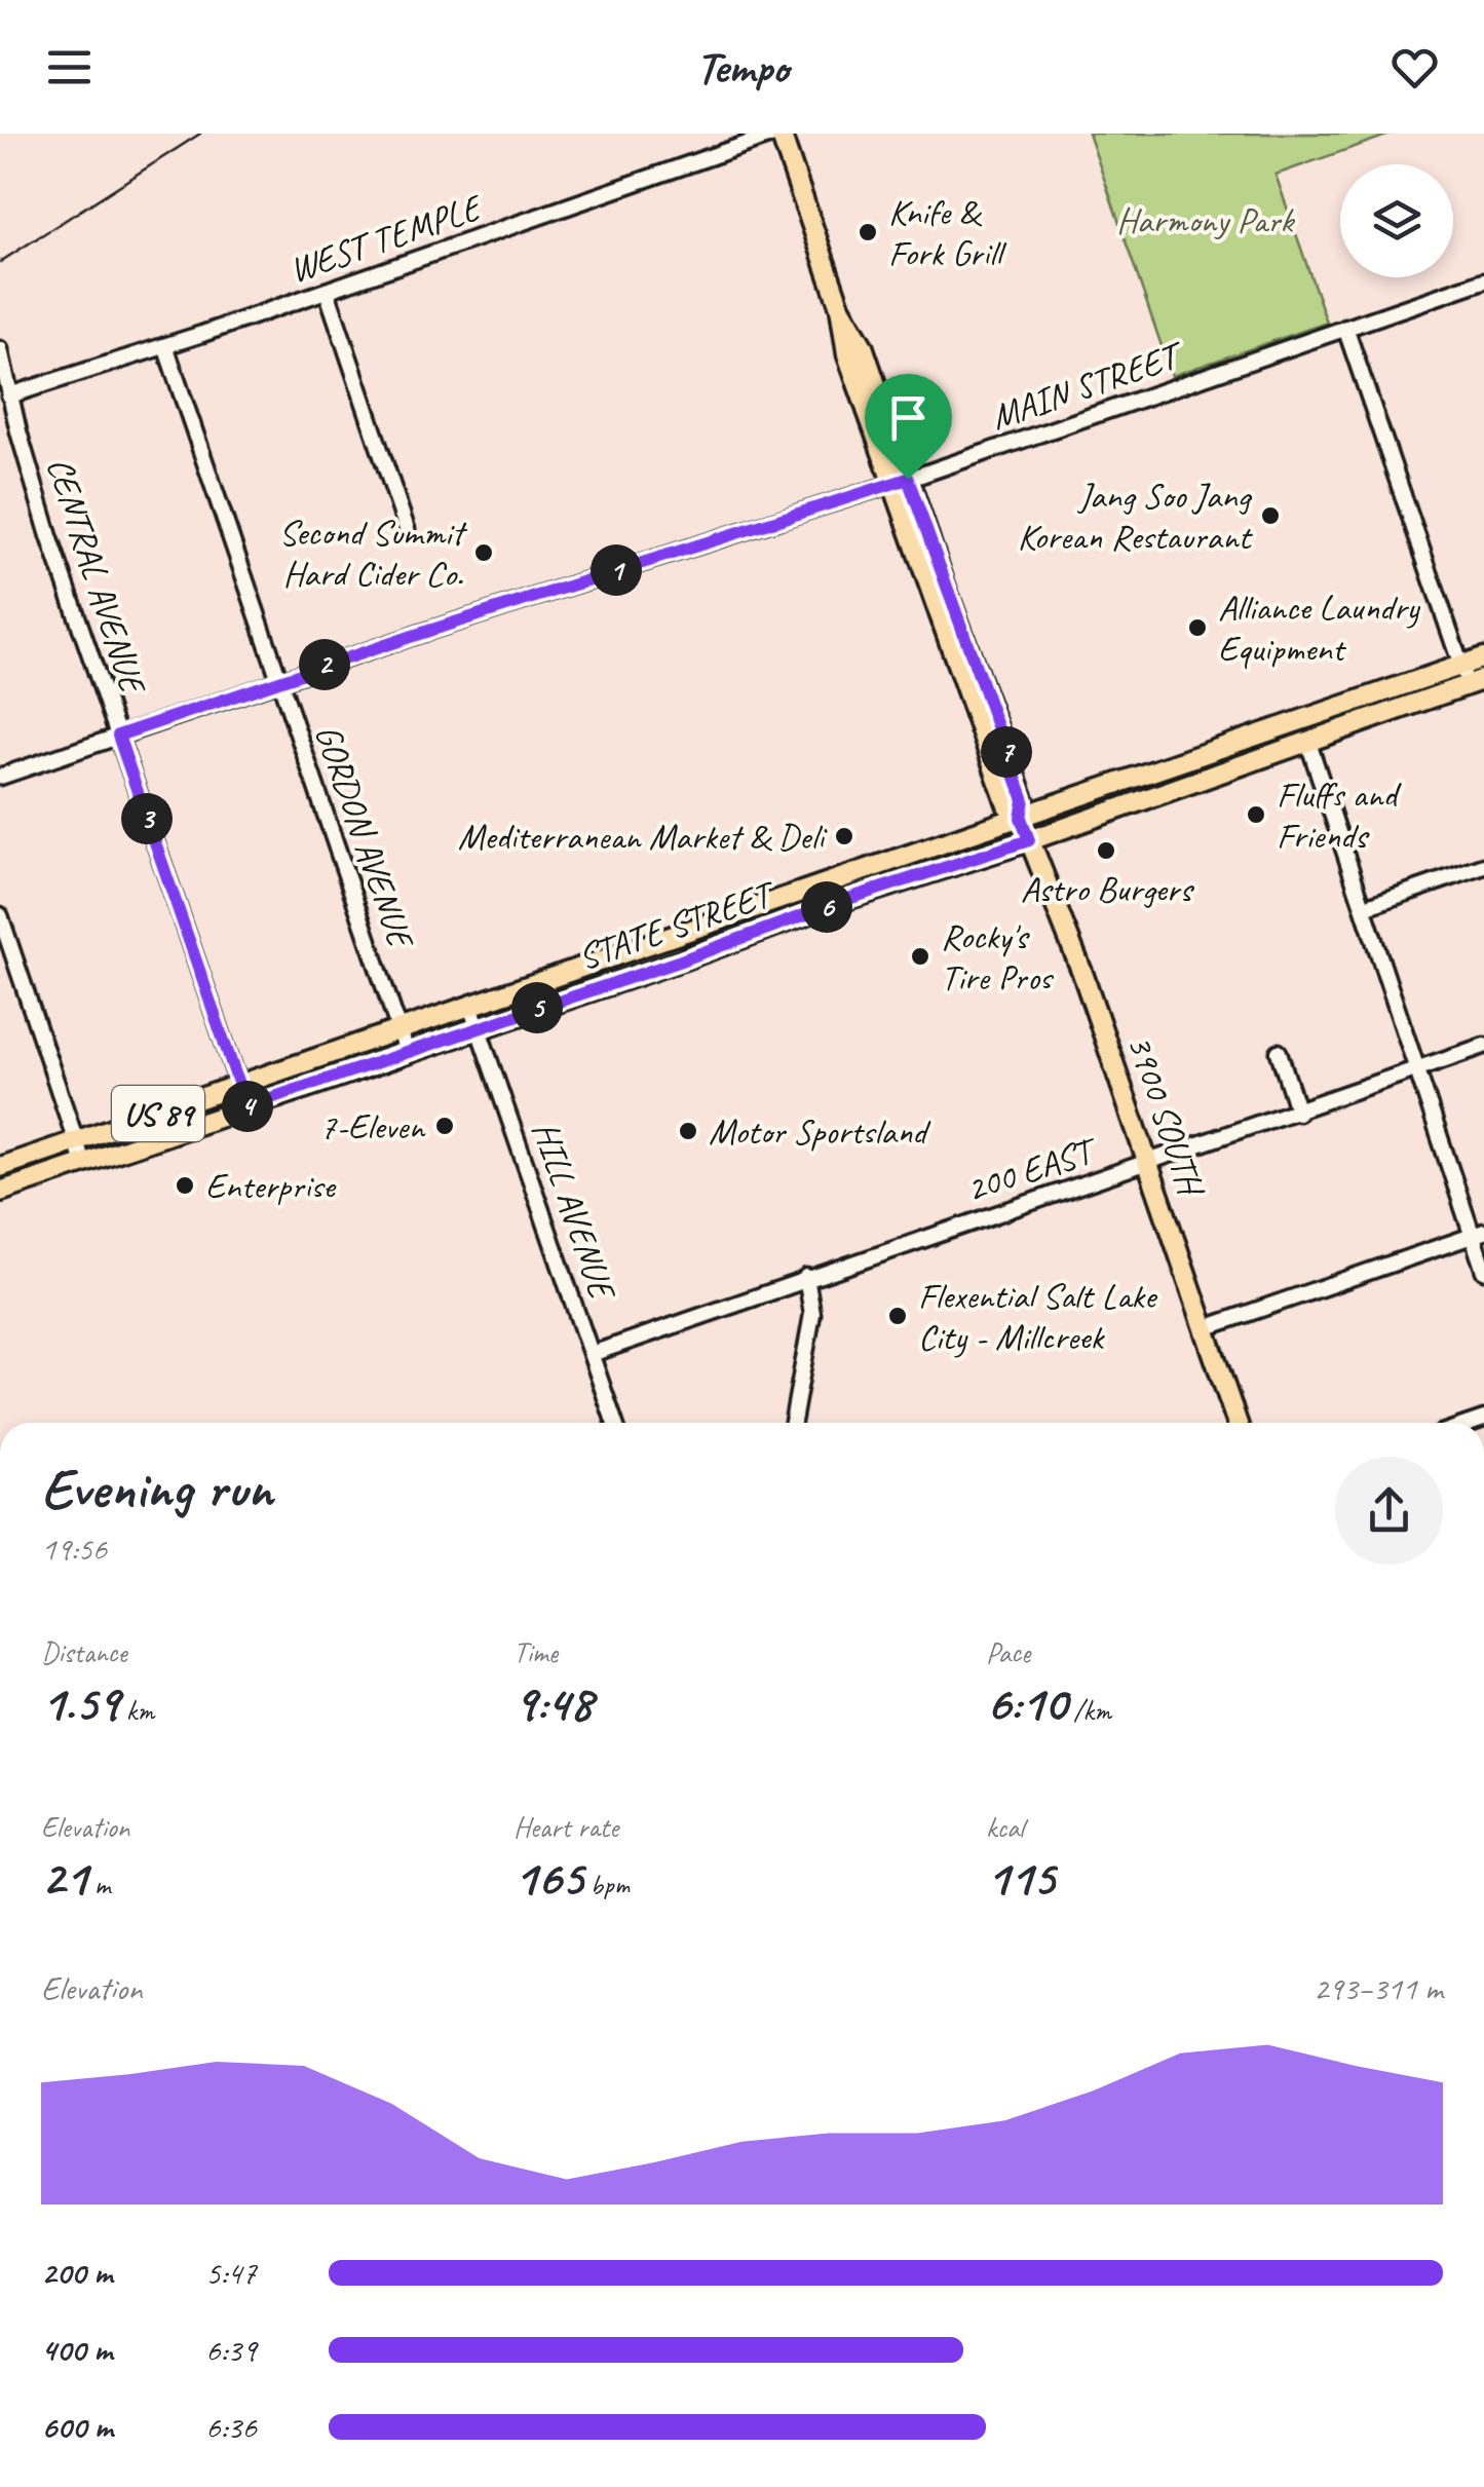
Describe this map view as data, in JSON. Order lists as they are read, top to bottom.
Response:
{
  "streets": {
    "main road": ["STATE STREET", "US 89", "3900 SOUTH"],
    "street": [
      "WEST TEMPLE",
      "MAIN STREET",
      "CENTRAL AVENUE",
      "GORDON AVENUE",
      "200 EAST",
      "HILL AVENUE"
    ]
  },
  "crossings": [
    ["WEST TEMPLE", "CENTRAL AVENUE"],
    ["WEST TEMPLE", "GORDON AVENUE"],
    ["WEST TEMPLE", "3900 SOUTH"],
    ["MAIN STREET", "CENTRAL AVENUE"],
    ["MAIN STREET", "GORDON AVENUE"],
    ["MAIN STREET", "3900 SOUTH"],
    ["CENTRAL AVENUE", "STATE STREET"],
    ["GORDON AVENUE", "STATE STREET"],
    ["STATE STREET", "3900 SOUTH"],
    ["STATE STREET", "HILL AVENUE"],
    ["3900 SOUTH", "200 EAST"],
    ["200 EAST", "HILL AVENUE"]
  ],
  "parks": ["Harmony Park"],
  "places": [
    "Knife & Fork Grill",
    "Jang Soo Jang Korean Restaurant",
    "Second Summit Hard Cider Co.",
    "Alliance Laundry Equipment",
    "Fluffs and Friends",
    "Mediterranean Market & Deli",
    "Astro Burgers",
    "Rocky's Tire Pros",
    "7-Eleven",
    "Motor Sportsland",
    "Enterprise",
    "Flexential Salt Lake City - Millcreek"
  ],
  "page": {
    "header": "Tempo",
    "pins": [
      "1",
      "2",
      "7",
      "3",
      "6",
      "5",
      "4"
    ],
    "heading": ["Evening run", "19:56"],
    "stats": [
      ["Distance", "1.59 km"],
      ["Time", "9:48"],
      ["Pace", "6:10 /km"],
      ["Elevation", "21 m"],
      ["Heart rate", "165 bpm"],
      ["kcal", "115"]
    ],
    "chart": ["Elevation", "293–311 m"],
    "list": [
      {
        "name": "200 m",
        "note": "5:47"
      },
      {
        "name": "400 m",
        "note": "6:39"
      },
      {
        "name": "600 m",
        "note": "6:36"
      }
    ]
  }
}
